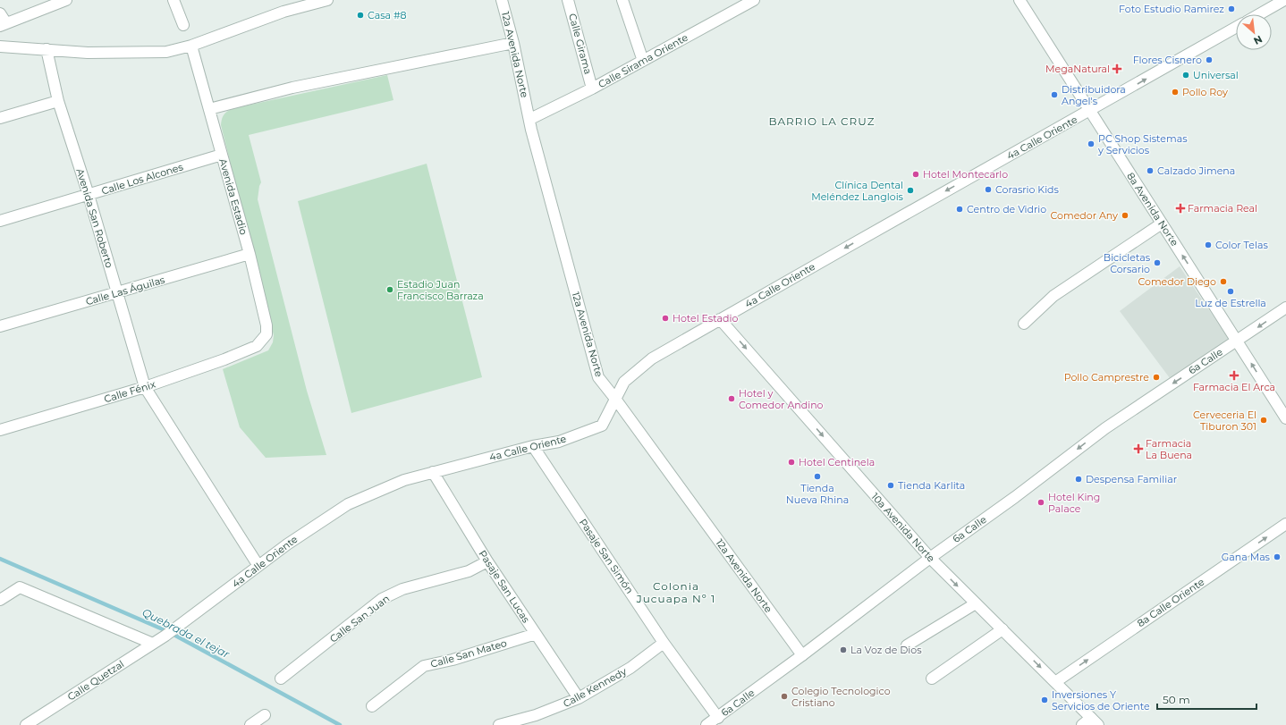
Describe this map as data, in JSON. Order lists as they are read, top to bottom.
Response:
{
  "streets": {
    "street": [
      "Calle Girama",
      "12a Avenida Norte",
      "Calle Sirama Oriente",
      "4a Calle Oriente",
      "Calle Los Alcones",
      "Avenida Estadio",
      "8a Avenida Norte",
      "Avenida San Roberto",
      "Calle Las Águilas",
      "6a Calle",
      "Calle Fénix",
      "10a Avenida Norte",
      "Pasaje San Simón",
      "Pasaje San Lucas",
      "8a Calle Oriente",
      "Calle San Juan",
      "Calle San Mateo",
      "Calle Quetzal",
      "Calle Kennedy"
    ]
  },
  "crossings": [
    ["Calle Girama", "Calle Sirama Oriente"],
    ["12a Avenida Norte", "Calle Sirama Oriente"],
    ["12a Avenida Norte", "4a Calle Oriente"],
    ["12a Avenida Norte", "6a Calle"],
    ["4a Calle Oriente", "8a Avenida Norte"],
    ["4a Calle Oriente", "Avenida San Roberto"],
    ["4a Calle Oriente", "10a Avenida Norte"],
    ["4a Calle Oriente", "Pasaje San Simón"],
    ["4a Calle Oriente", "Pasaje San Lucas"],
    ["4a Calle Oriente", "Calle Quetzal"],
    ["Calle Los Alcones", "Avenida Estadio"],
    ["Calle Los Alcones", "Avenida San Roberto"],
    ["Avenida Estadio", "Calle Las Águilas"],
    ["Avenida Estadio", "Calle Fénix"],
    ["8a Avenida Norte", "6a Calle"],
    ["Avenida San Roberto", "Calle Las Águilas"],
    ["Avenida San Roberto", "Calle Fénix"],
    ["6a Calle", "10a Avenida Norte"],
    ["6a Calle", "Pasaje San Simón"],
    ["10a Avenida Norte", "8a Calle Oriente"],
    ["Pasaje San Simón", "Calle Kennedy"],
    ["Pasaje San Lucas", "Calle San Juan"],
    ["Pasaje San Lucas", "Calle San Mateo"],
    ["Pasaje San Lucas", "Calle Kennedy"]
  ],
  "one_way": [
    "8a Avenida Norte",
    "6a Calle",
    "10a Avenida Norte",
    "8a Calle Oriente"
  ],
  "districts": ["BARRIO LA CRUZ", "Colonia Jucuapa Nº 1"],
  "water": ["Quebrada el tejar"],
  "places": {
    "other": [
      "Foto Estudio Ramirez",
      "Casa #8",
      "Flores Cisnero",
      "Universal",
      "Pollo Roy",
      "Distribuidora Angel's",
      "PC Shop Sistemas y Servicios",
      "Calzado Jimena",
      "Hotel Montecarlo",
      "Corasrio Kids",
      "Clínica Dental Meléndez Langlois",
      "Centro de Vidrio",
      "Comedor Any",
      "Color Telas",
      "Bicicletas Corsario",
      "Comedor Diego",
      "Estadio Juan Francisco Barraza",
      "Luz de Estrella",
      "Hotel Estadio",
      "Pollo Camprestre",
      "Hotel y Comedor Andino",
      "Cerveceria El Tiburon 301",
      "Hotel Centinela",
      "Tienda Nueva Rhina",
      "Despensa Familiar",
      "Tienda Karlita",
      "Hotel King Palace",
      "Gana Mas",
      "La Voz de Dios",
      "Colegio Tecnologico Cristiano",
      "Inversiones Y Servicios de Oriente"
    ],
    "health": [
      "MegaNatural",
      "Farmacia Real",
      "Farmacia El Arca",
      "Farmacia La Buena"
    ]
  },
  "scale_bar": "50 m",
  "north": "bottom right"
}
